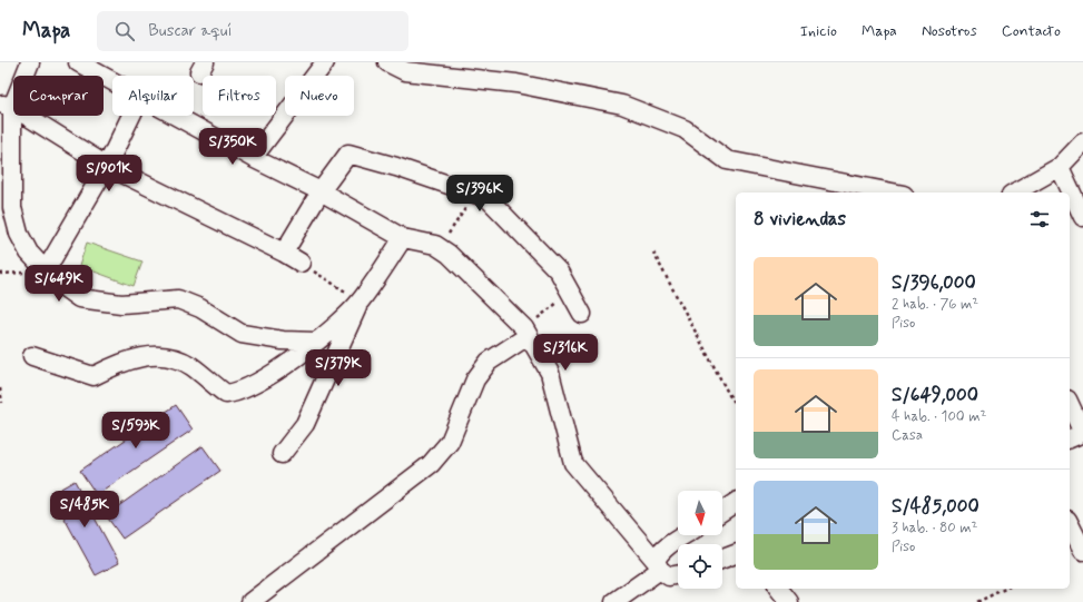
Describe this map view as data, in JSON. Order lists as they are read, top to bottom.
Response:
{
  "north": "bottom",
  "page": {
    "header": "Mapa",
    "search": "Buscar aquí",
    "nav": [
      "Inicio",
      "Mapa",
      "Nosotros",
      "Contacto"
    ],
    "chip": [
      "Comprar",
      "Alquilar",
      "Filtros",
      "Nuevo"
    ],
    "price": [
      "S/350K",
      "S/901K",
      "S/396K",
      "S/649K",
      "S/316K",
      "S/379K",
      "S/593K",
      "S/485K"
    ],
    "heading": "8 viviendas",
    "list": [
      {
        "name": "S/396,000",
        "note": "2 hab. · 76 m² · Piso"
      },
      {
        "name": "S/649,000",
        "note": "4 hab. · 100 m² · Casa"
      },
      {
        "name": "S/485,000",
        "note": "3 hab. · 80 m² · Piso"
      }
    ]
  }
}
